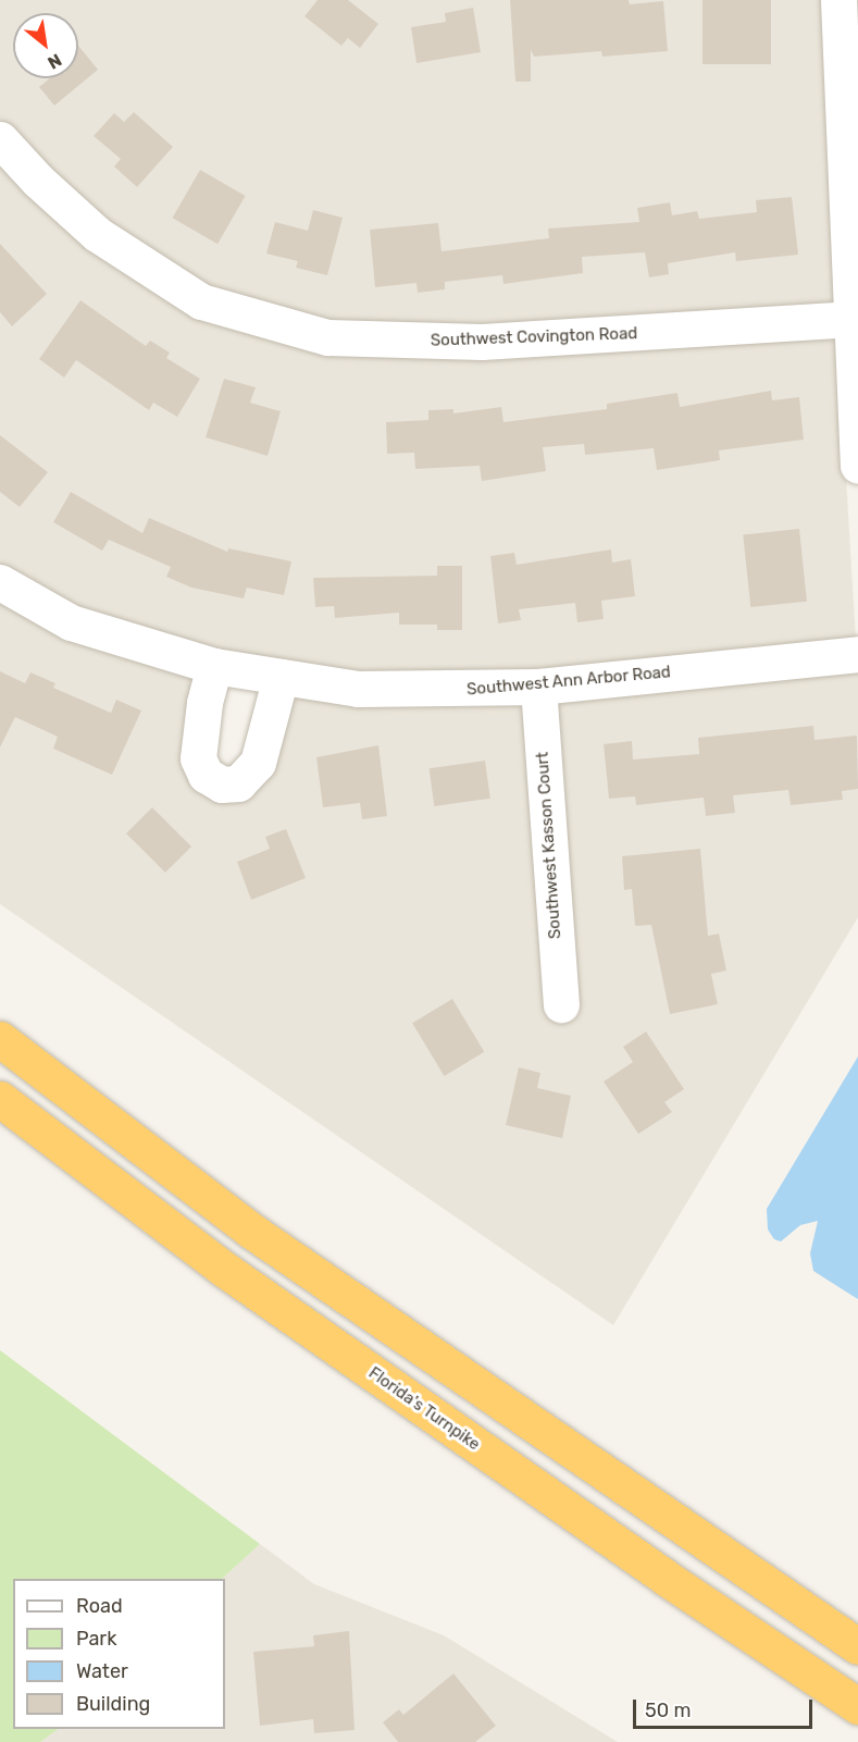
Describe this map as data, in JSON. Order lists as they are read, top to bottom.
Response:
{
  "streets": {
    "highway": ["Florida's Turnpike"],
    "street": ["Southwest Covington Road", "Southwest Ann Arbor Road", "Southwest Kasson Court"]
  },
  "crossings": [
    ["Southwest Ann Arbor Road", "Southwest Kasson Court"]
  ],
  "legend": [
    "Road",
    "Park",
    "Water",
    "Building"
  ],
  "scale_bar": "50 m",
  "north": "bottom right"
}
